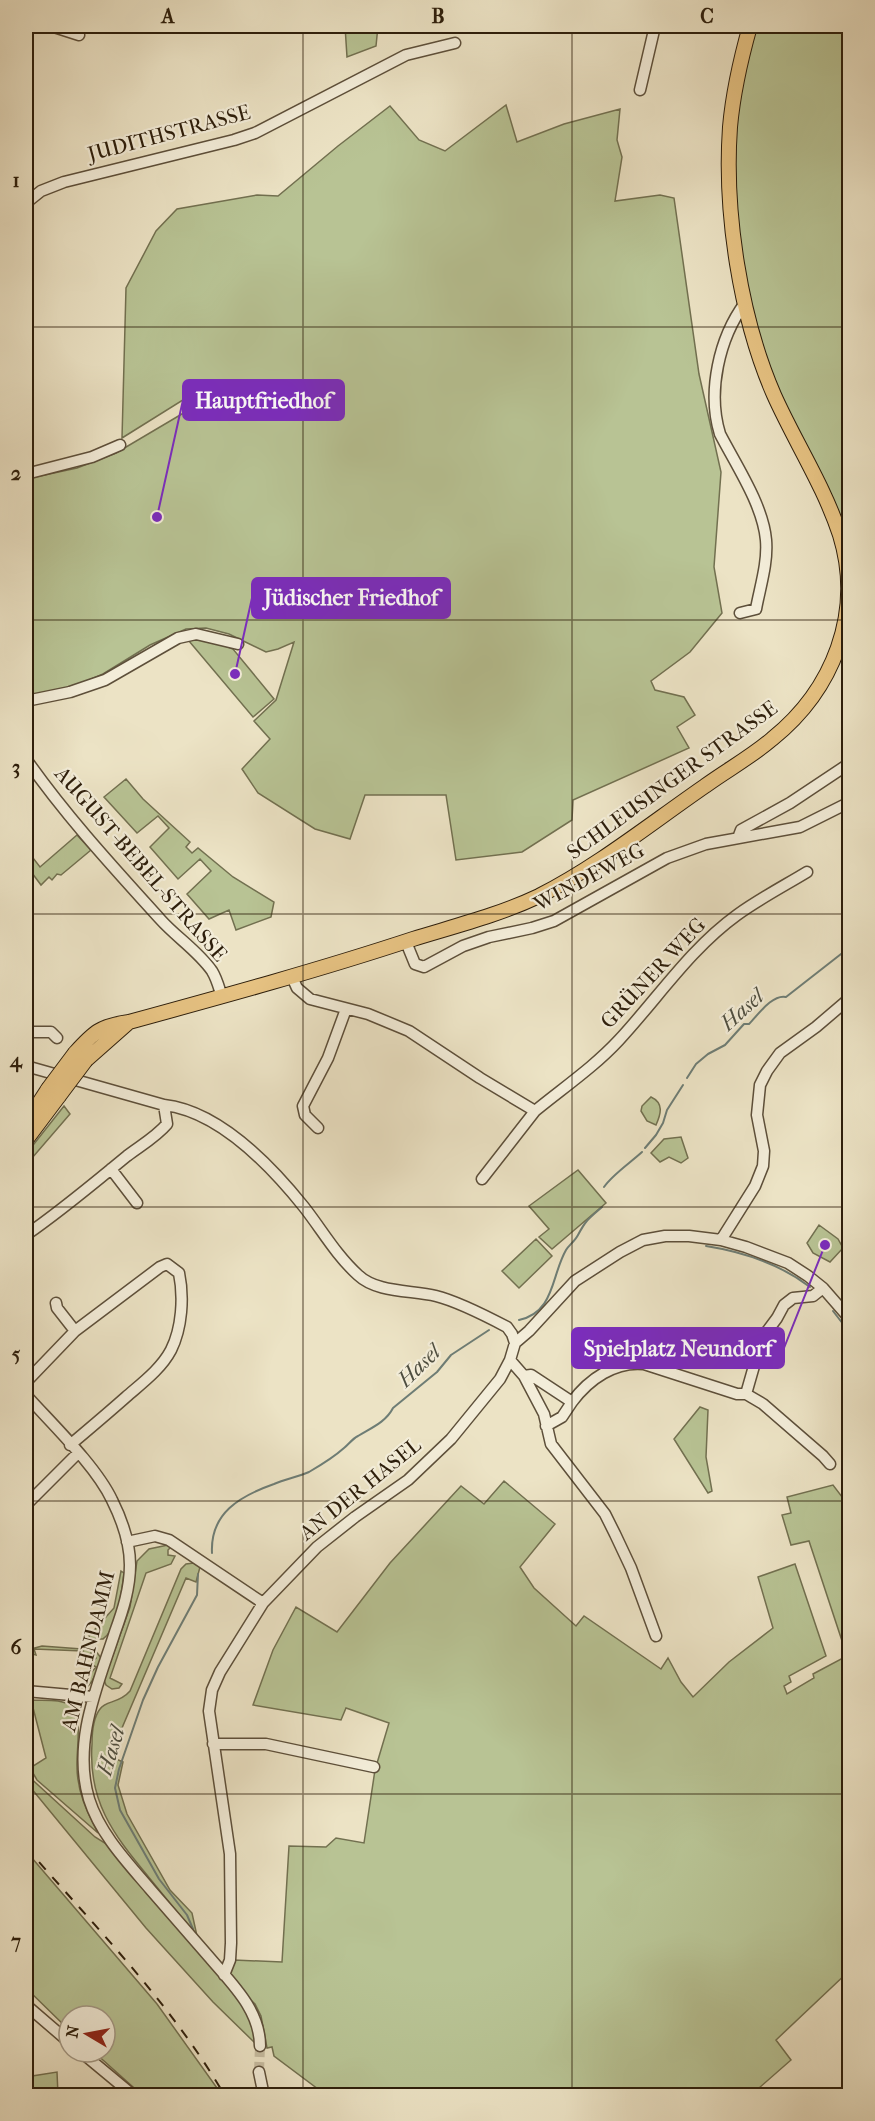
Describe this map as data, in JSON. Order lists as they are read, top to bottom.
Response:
{
  "streets": {
    "main road": ["SCHLEUSINGER STRASSE"],
    "street": [
      "JUDITHSTRASSE",
      "AUGUST-BEBEL-STRASSE",
      "WINDEWEG",
      "GRÜNER WEG",
      "AN DER HASEL",
      "AM BAHNDAMM"
    ]
  },
  "crossings": [
    ["SCHLEUSINGER STRASSE", "AUGUST-BEBEL-STRASSE"],
    ["SCHLEUSINGER STRASSE", "WINDEWEG"],
    ["AN DER HASEL", "AM BAHNDAMM"]
  ],
  "water": ["Hasel"],
  "places": ["Hauptfriedhof", "Jüdischer Friedhof", "Spielplatz Neundorf"],
  "north": "left",
  "grid": {
    "columns": ["A", "B", "C"],
    "rows": [
      "1",
      "2",
      "3",
      "4",
      "5",
      "6",
      "7"
    ]
  }
}
